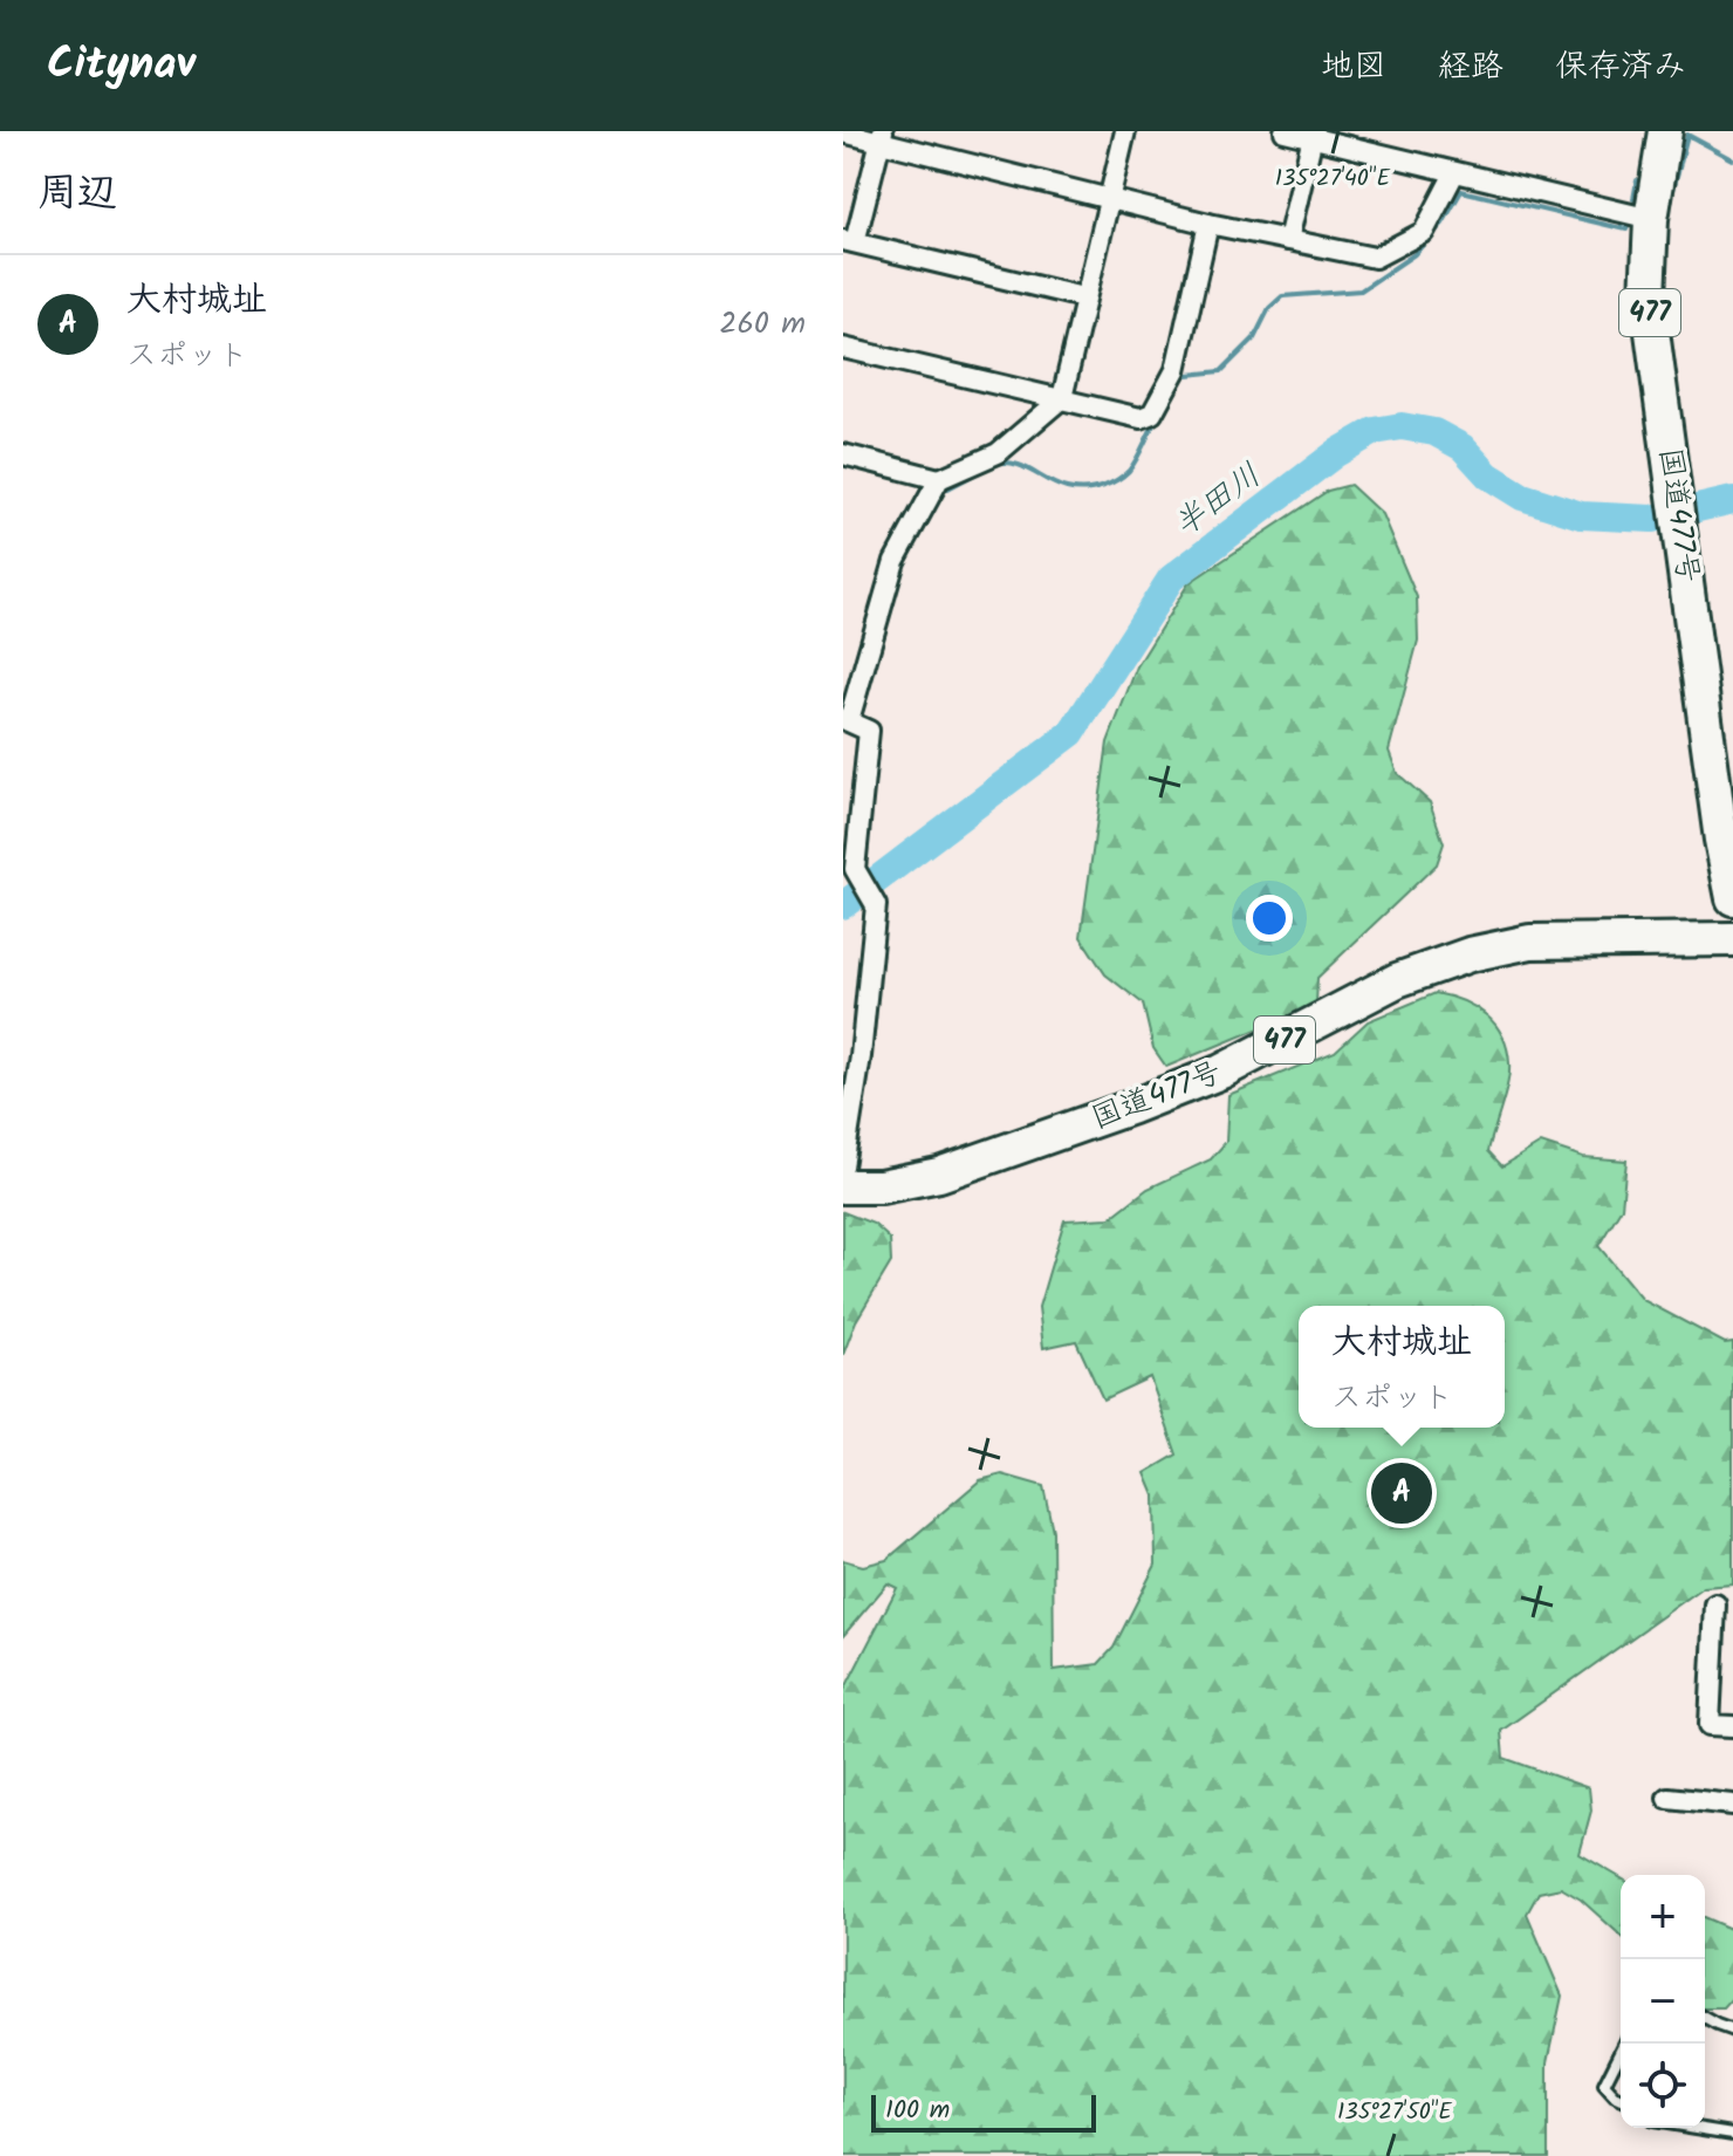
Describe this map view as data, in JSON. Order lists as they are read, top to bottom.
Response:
{
  "streets": {
    "highway": ["477", "国道477号"]
  },
  "water": ["半田川"],
  "scale_bar": "100 m",
  "page": {
    "header": "Citynav",
    "nav": ["地図", "経路", "保存済み"],
    "heading": "周辺",
    "list": [
      {
        "mark": "A",
        "name": "大村城址",
        "note": "スポット",
        "value": "260 m"
      }
    ],
    "popup": ["大村城址", "スポット"],
    "pins": "A",
    "map_buttons": ["+", "−"],
    "scale": "100 m"
  },
  "coordinates": ["135°27'40\"E", "135°27'50\"E"]
}
